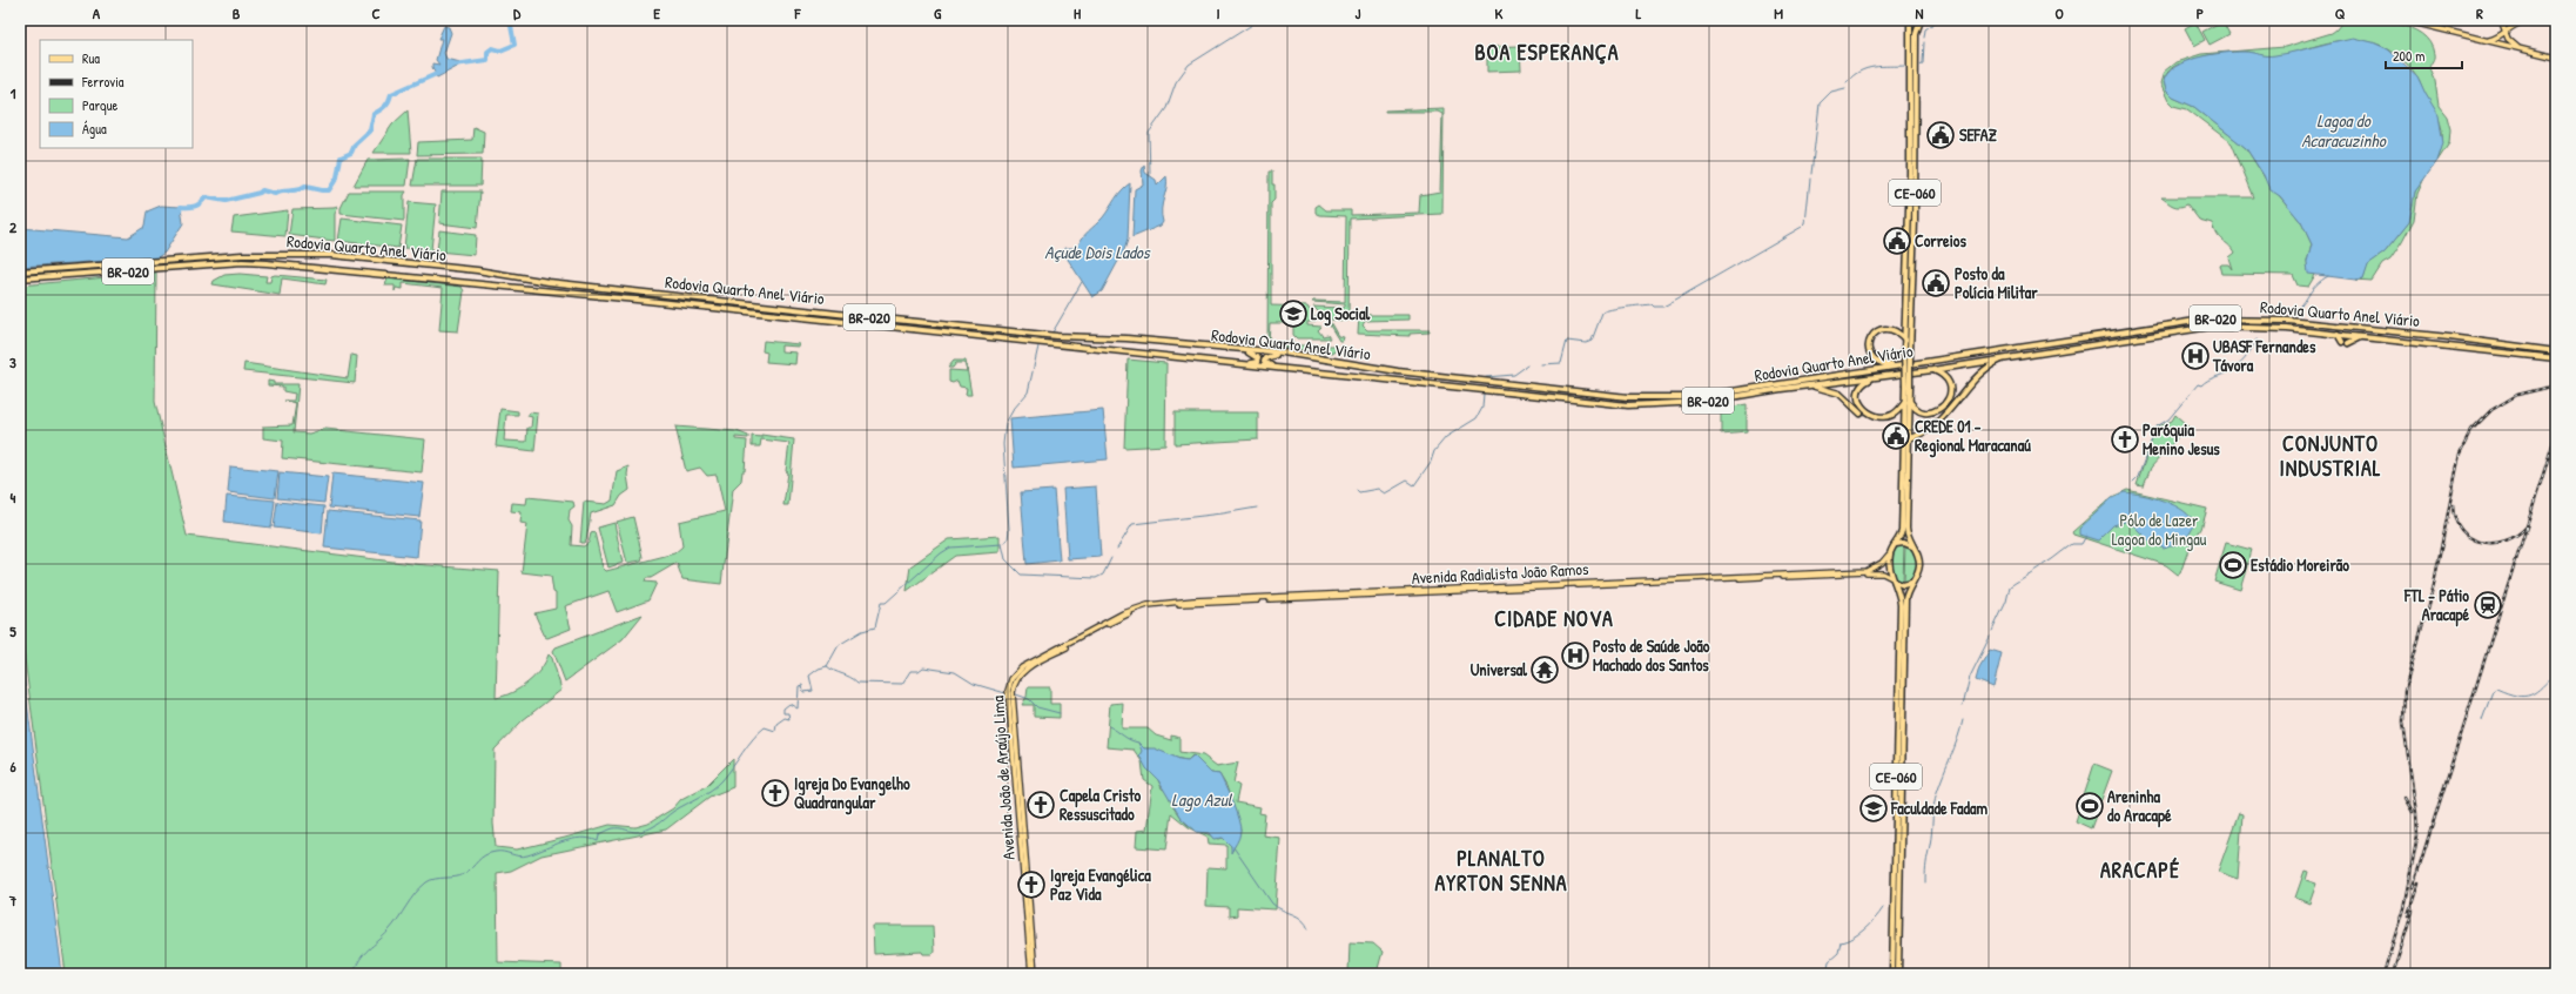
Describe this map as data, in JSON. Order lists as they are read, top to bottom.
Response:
{
  "streets": {
    "highway": ["CE-060", "Rodovia Quarto Anel Viário", "BR-020"],
    "main road": ["Avenida Radialista João Ramos", "Avenida João de Araújo Lima"]
  },
  "crossings": [
    ["CE-060", "Avenida Radialista João Ramos"]
  ],
  "districts": [
    "BOA ESPERANÇA",
    "CONJUNTO INDUSTRIAL",
    "CIDADE NOVA",
    "PLANALTO AYRTON SENNA",
    "ARACAPÉ"
  ],
  "water": ["Lagoa do Acaracuzinho", "Açude Dois Lados", "Lago Azul"],
  "parks": ["Pólo de Lazer Lagoa do Mingau"],
  "places": {
    "public building": [
      "SEFAZ",
      "Correios",
      "Posto da Polícia Militar",
      "CREDE 01 - Regional Maracanaú"
    ],
    "school or university": ["Log Social", "Faculdade Fadam"],
    "hospital": ["UBASF Fernandes Távora", "Posto de Saúde João Machado dos Santos"],
    "church": [
      "Paróquia Menino Jesus",
      "Igreja Do Evangelho Quadrangular",
      "Capela Cristo Ressuscitado",
      "Igreja Evangélica Paz Vida"
    ],
    "sports": ["Estádio Moreirão", "Areninha do Aracapé"],
    "station": ["FTL - Pátio Aracapé"],
    "temple": ["Universal"]
  },
  "legend": [
    "Rua",
    "Ferrovia",
    "Parque",
    "Água"
  ],
  "scale_bar": "200 m",
  "grid": {
    "columns": [
      "A",
      "B",
      "C",
      "D",
      "E",
      "F",
      "G",
      "H",
      "I",
      "J",
      "K",
      "L",
      "M",
      "N",
      "O",
      "P",
      "Q",
      "R"
    ],
    "rows": [
      "1",
      "2",
      "3",
      "4",
      "5",
      "6",
      "7"
    ]
  }
}
